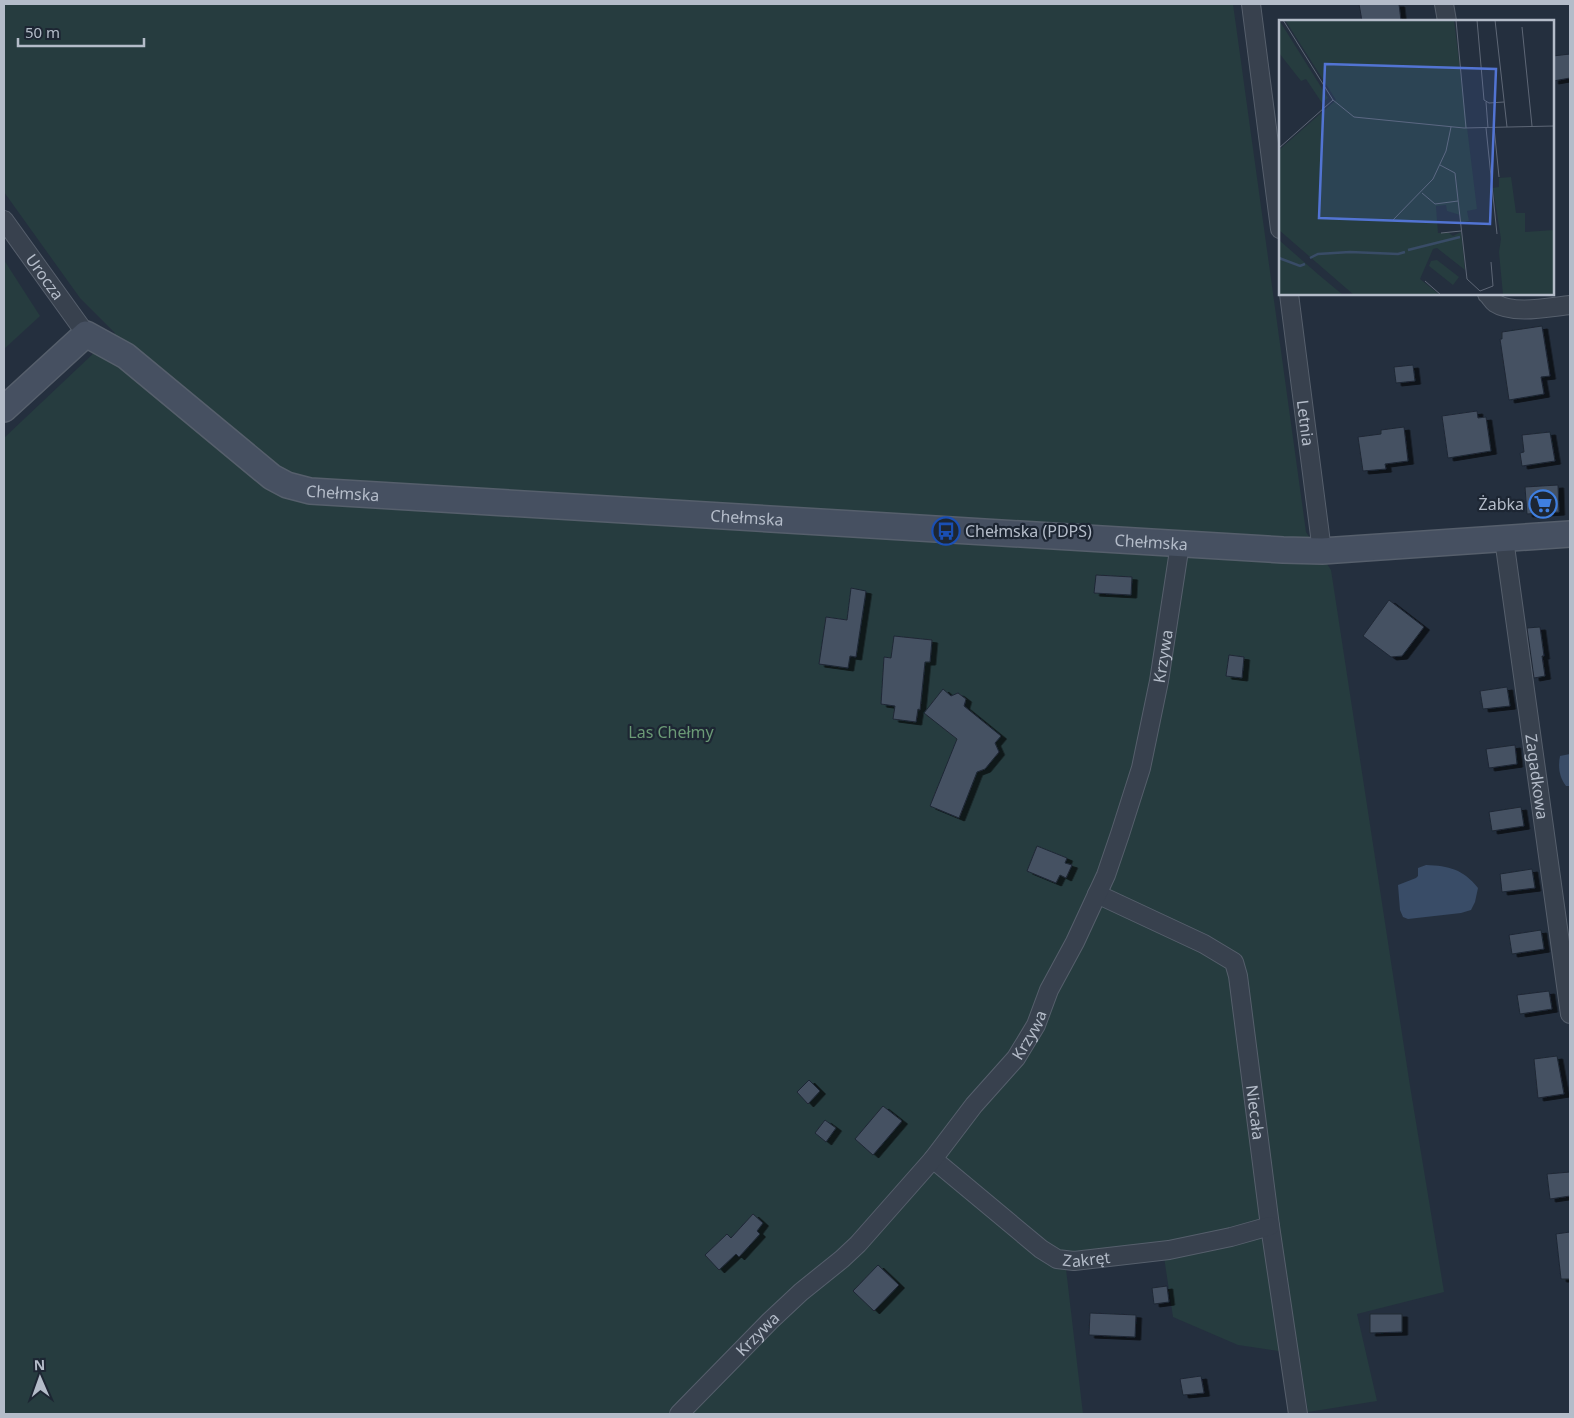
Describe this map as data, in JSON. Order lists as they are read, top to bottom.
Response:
{
  "streets": {
    "street": [
      "Urocza",
      "Letnia",
      "Chełmska",
      "Krzywa",
      "Zagadkowa",
      "Niecała",
      "Zakręt"
    ]
  },
  "crossings": [
    ["Urocza", "Chełmska"],
    ["Letnia", "Chełmska"],
    ["Chełmska", "Krzywa"],
    ["Chełmska", "Zagadkowa"],
    ["Krzywa", "Niecała"],
    ["Krzywa", "Zakręt"],
    ["Niecała", "Zakręt"]
  ],
  "parks": ["Las Chełmy"],
  "places": {
    "supermarket": ["Żabka"],
    "bus stop": ["Chełmska (PDPS)"]
  },
  "scale_bar": "50 m",
  "north": "top"
}
